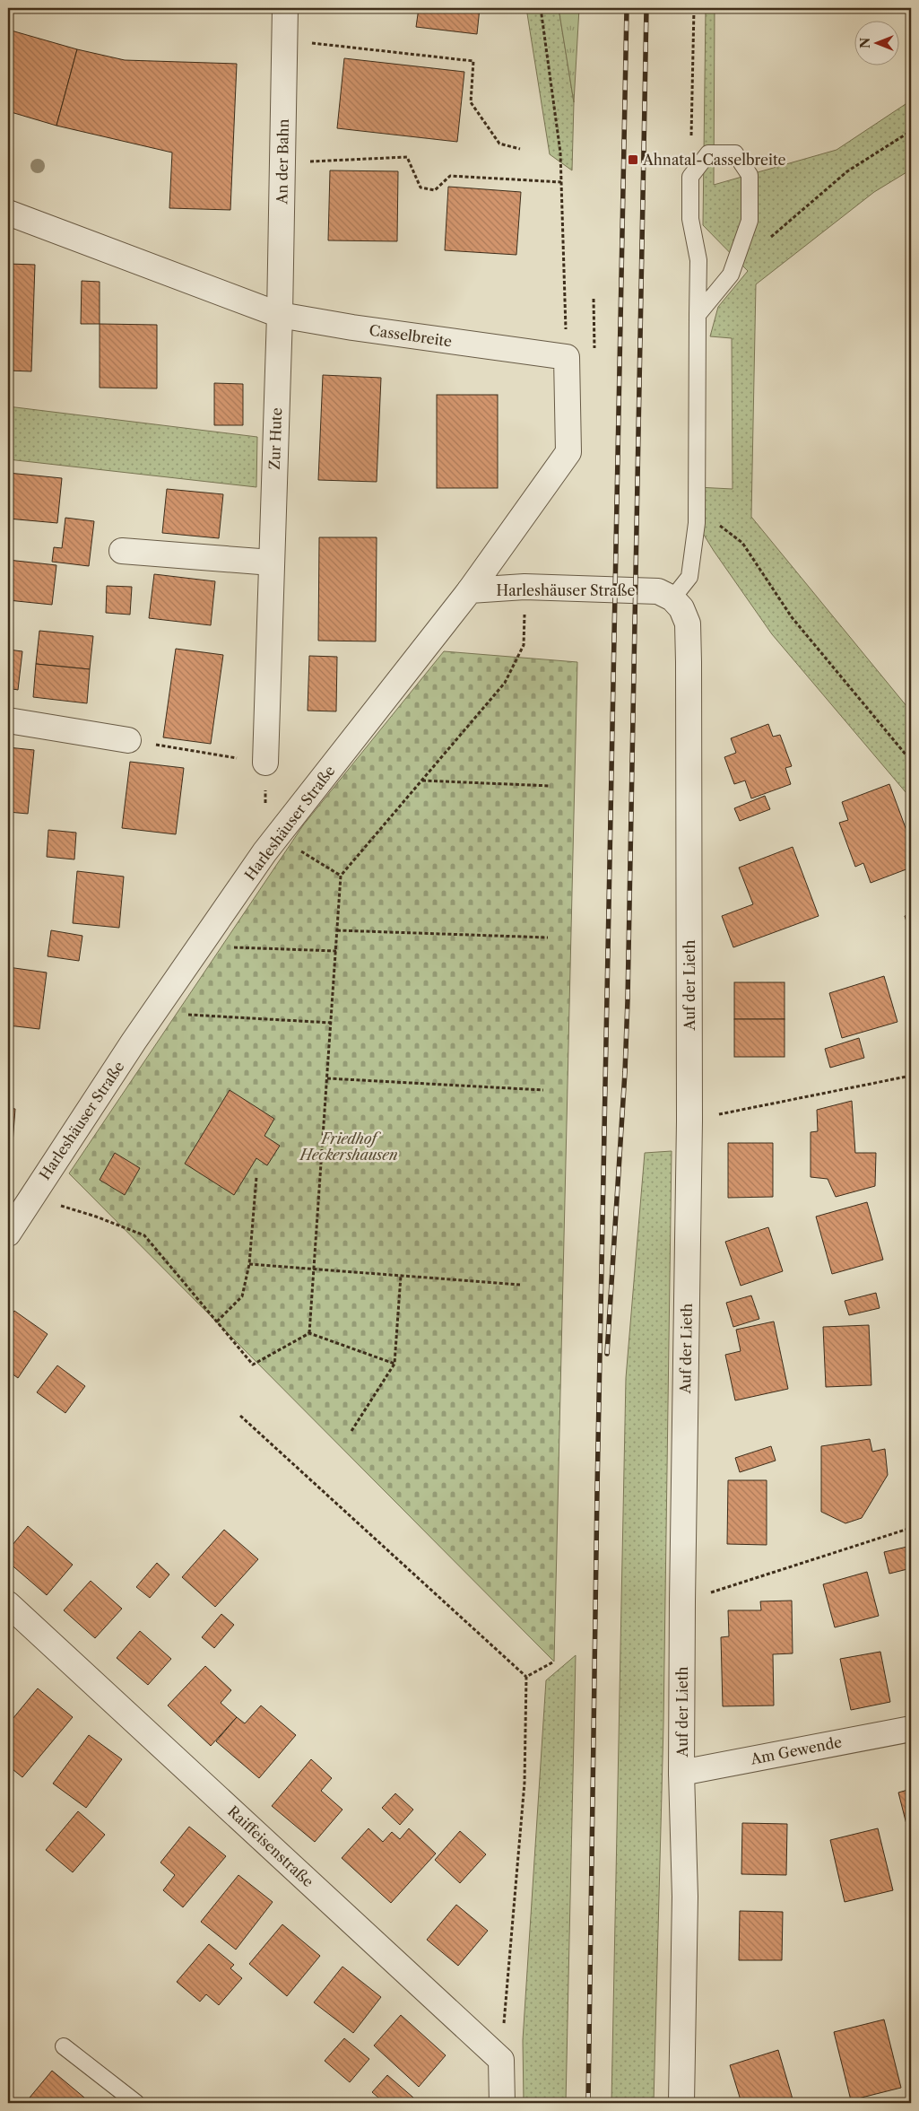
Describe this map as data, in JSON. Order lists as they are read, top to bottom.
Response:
{
  "streets": {
    "street": [
      "An der Bahn",
      "Casselbreite",
      "Zur Hute",
      "Harleshäuser Straße",
      "Auf der Lieth",
      "Am Gewende",
      "Raiffeisenstraße"
    ]
  },
  "crossings": [
    ["An der Bahn", "Casselbreite"],
    ["An der Bahn", "Zur Hute"],
    ["Casselbreite", "Zur Hute"],
    ["Harleshäuser Straße", "Auf der Lieth"],
    ["Auf der Lieth", "Am Gewende"]
  ],
  "parks": ["Friedhof Heckershausen"],
  "places": {
    "transit": ["Ahnatal-Casselbreite"]
  },
  "north": "left"
}
